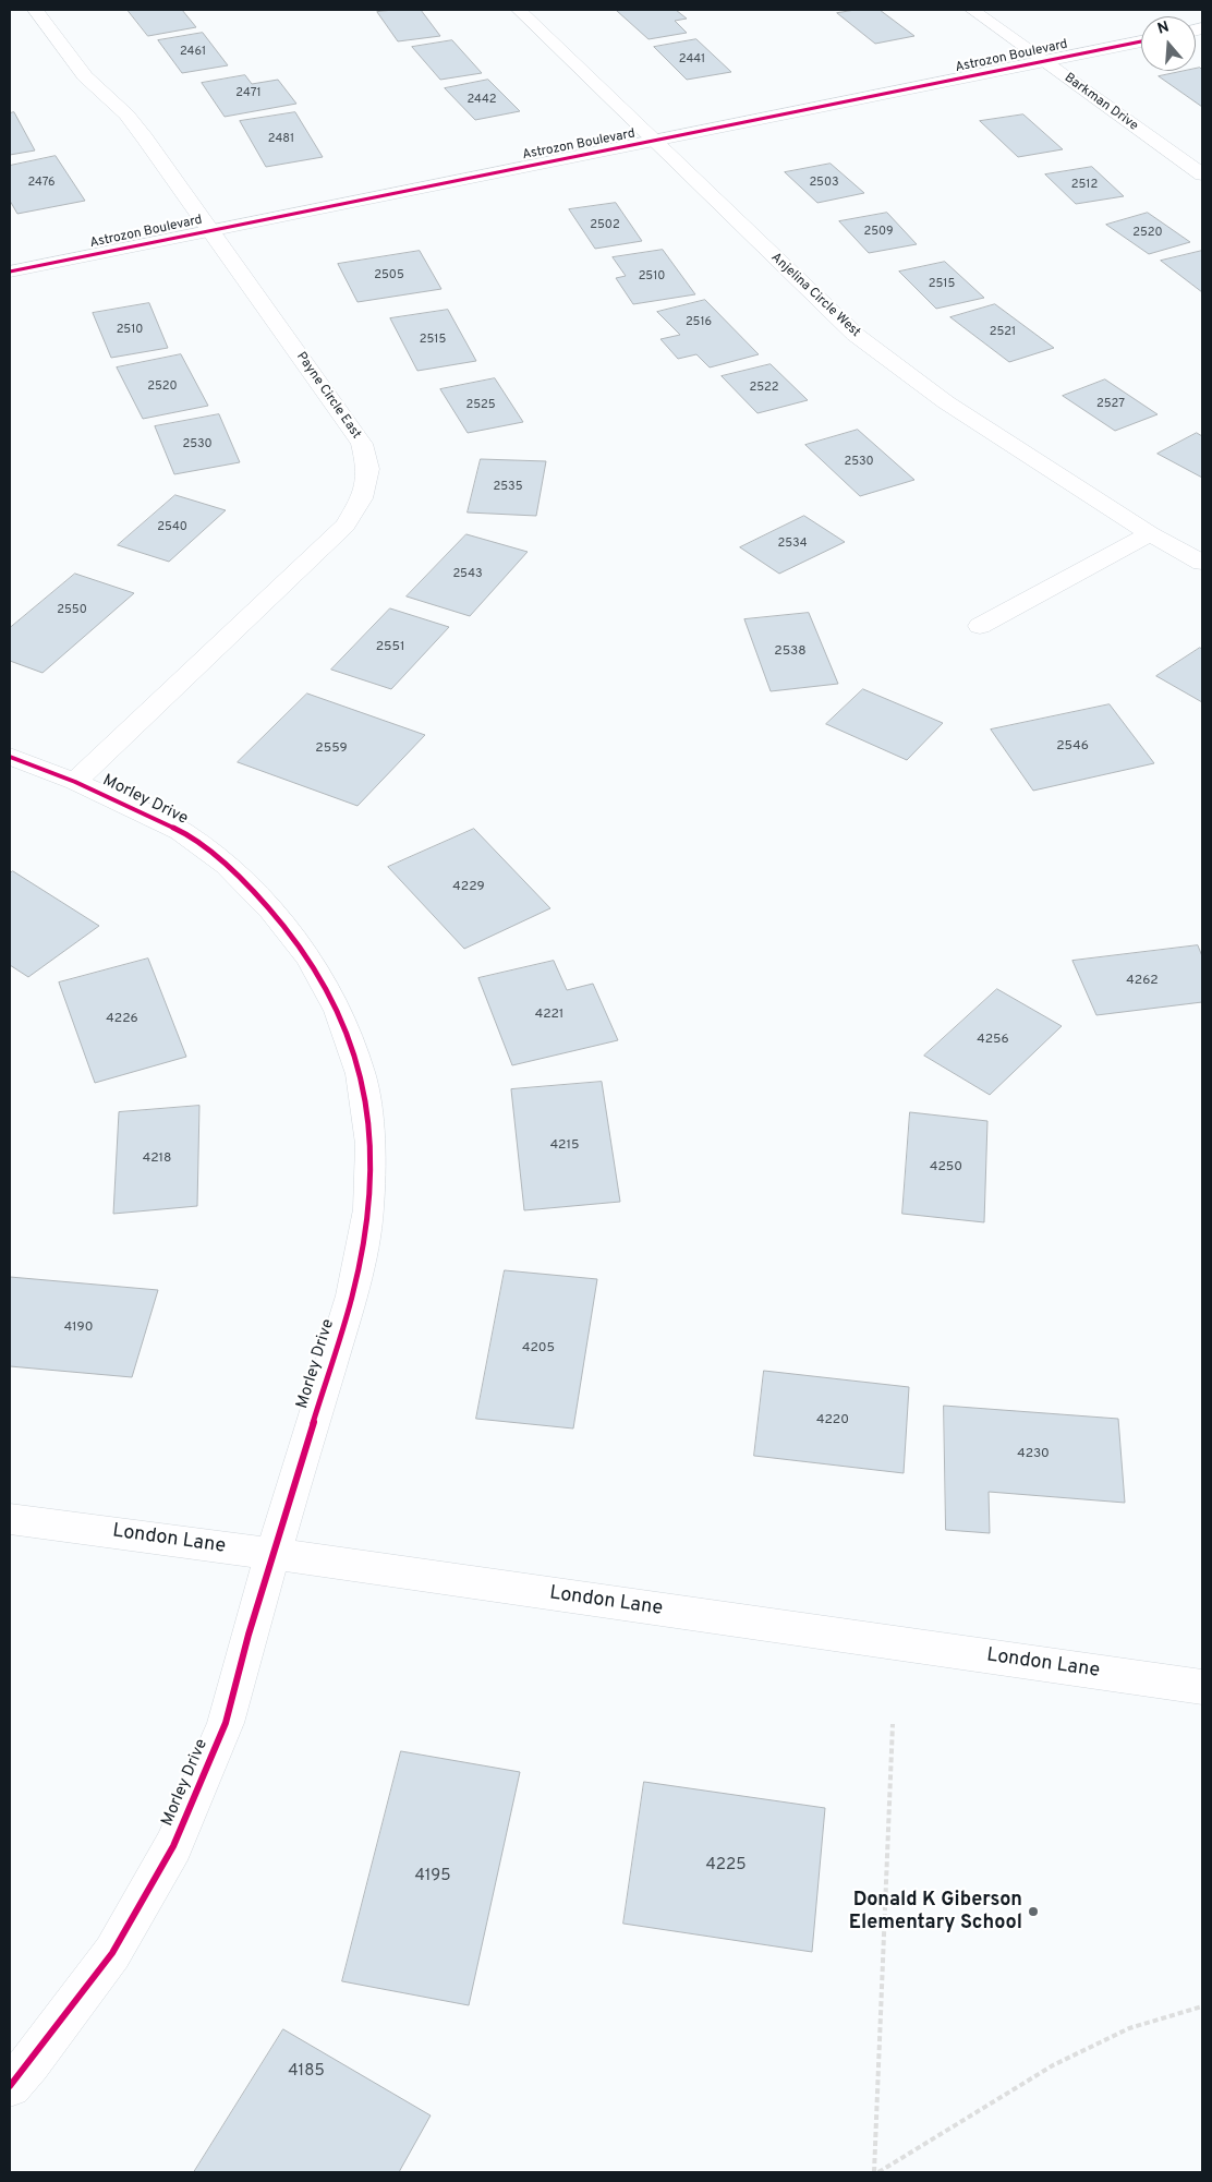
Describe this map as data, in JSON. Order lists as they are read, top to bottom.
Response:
{
  "streets": {
    "street": [
      "Astrozon Boulevard",
      "Barkman Drive",
      "Anjelina Circle West",
      "Payne Circle East",
      "Morley Drive",
      "London Lane"
    ]
  },
  "crossings": [
    ["Astrozon Boulevard", "Barkman Drive"],
    ["Astrozon Boulevard", "Anjelina Circle West"],
    ["Astrozon Boulevard", "Payne Circle East"],
    ["Payne Circle East", "Morley Drive"],
    ["Morley Drive", "London Lane"]
  ],
  "places": ["Donald K Giberson Elementary School"],
  "house_numbers": [
    "2461",
    "2441",
    "2471",
    "2442",
    "2481",
    "2476",
    "2503",
    "2512",
    "2502",
    "2509",
    "2520",
    "2505",
    "2510",
    "2515",
    "2516",
    "2510",
    "2521",
    "2515",
    "2520",
    "2522",
    "2527",
    "2525",
    "2530",
    "2530",
    "2535",
    "2540",
    "2534",
    "2543",
    "2550",
    "2551",
    "2538",
    "2546",
    "2559",
    "4229",
    "4262",
    "4221",
    "4226",
    "4256",
    "4215",
    "4218",
    "4250",
    "4190",
    "4205",
    "4220",
    "4230",
    "4225",
    "4195",
    "4185"
  ],
  "north": "top"
}
